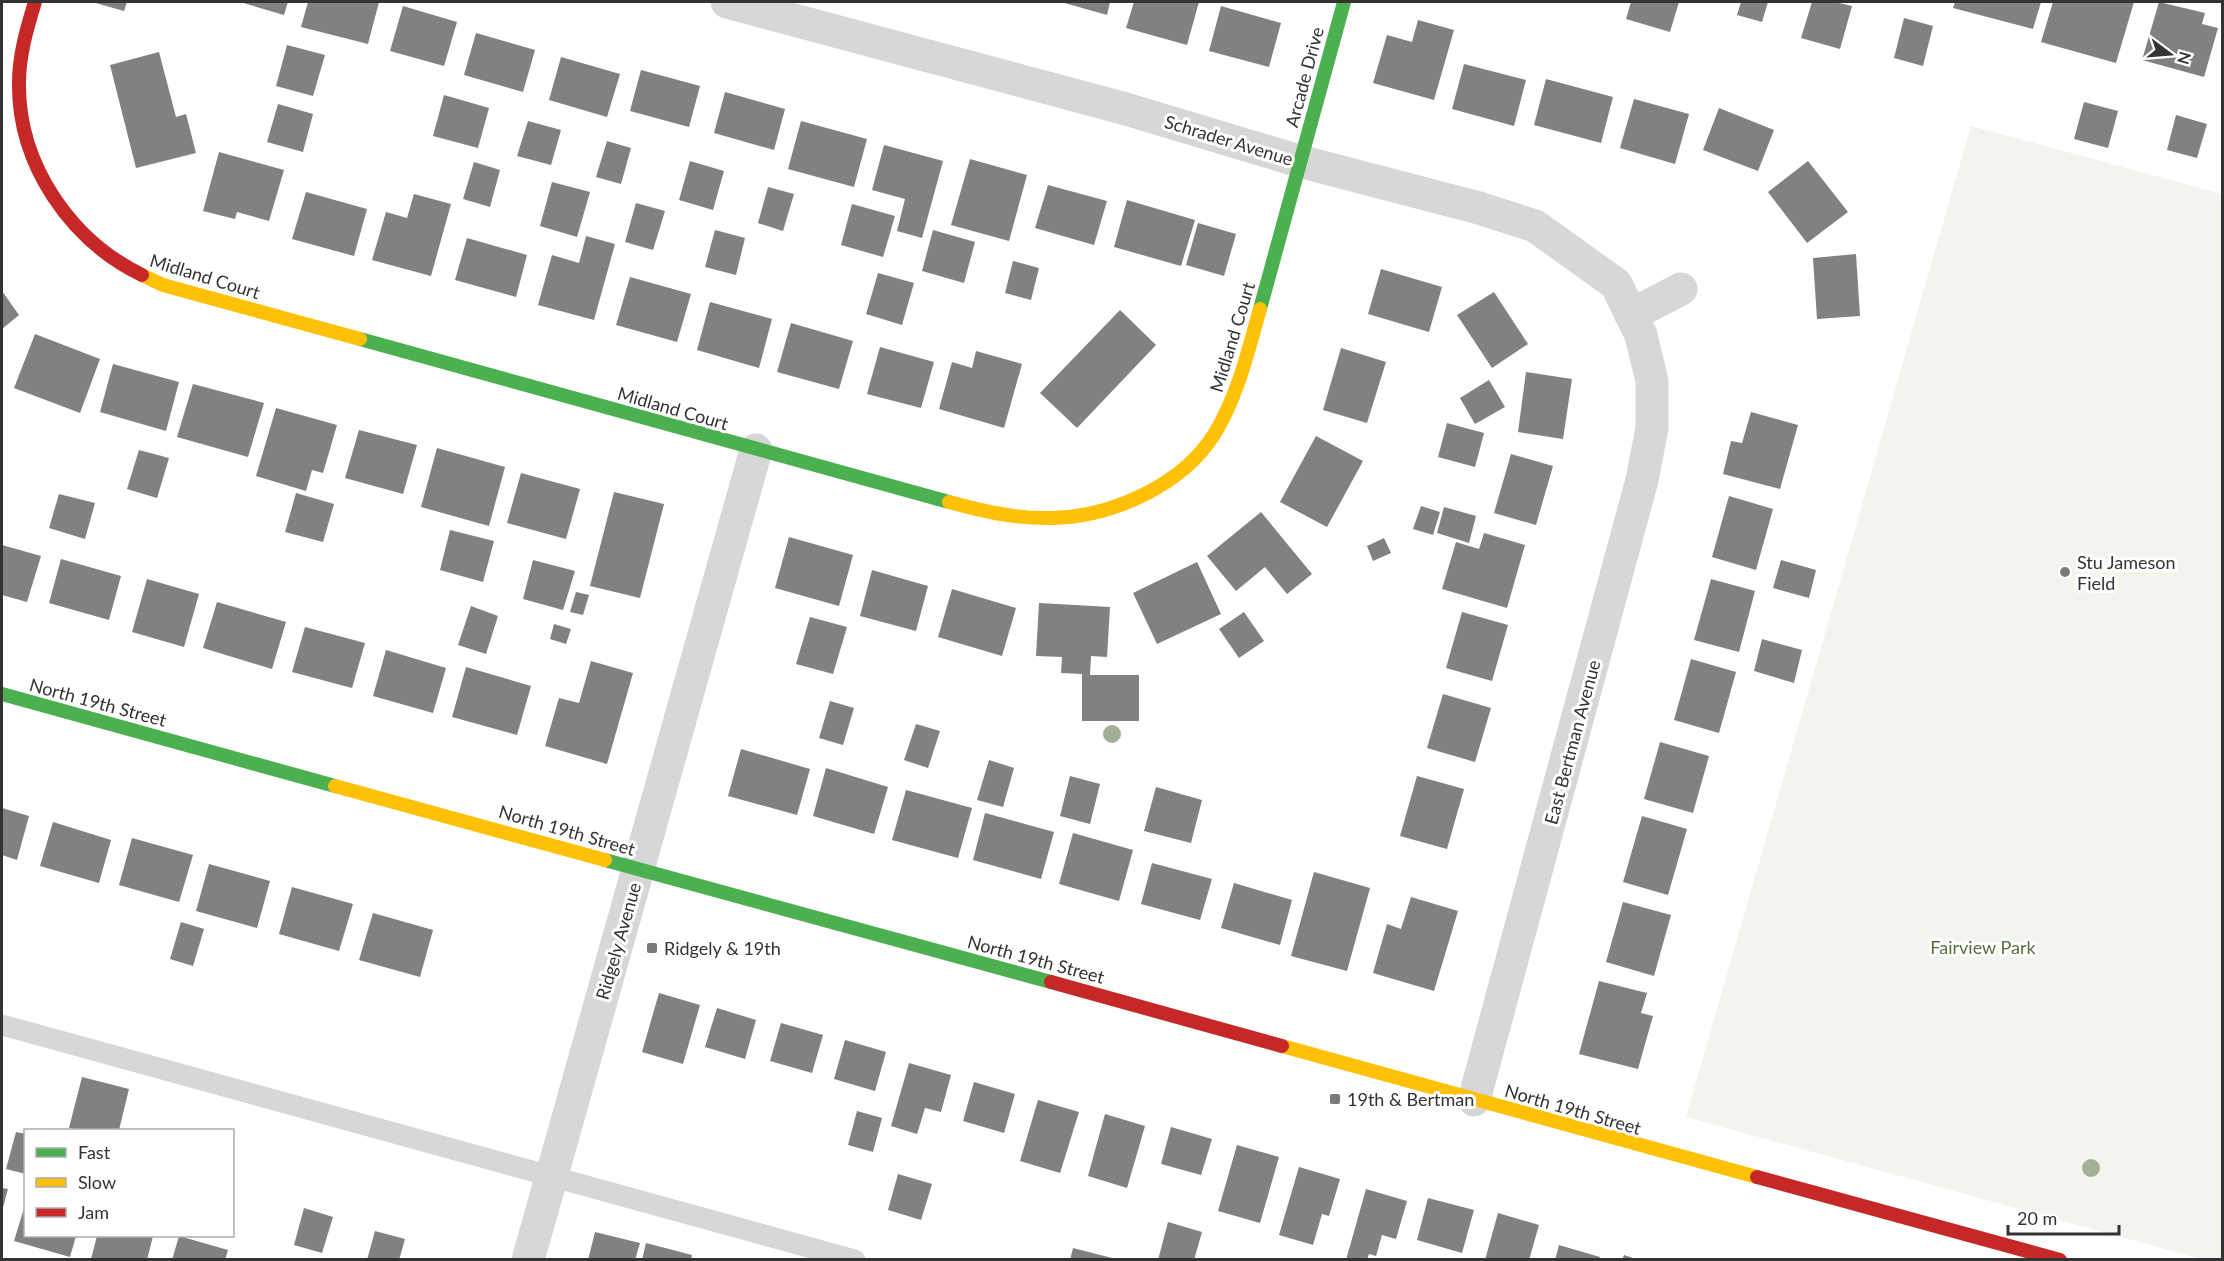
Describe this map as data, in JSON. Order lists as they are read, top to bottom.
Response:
{
  "streets": {
    "street": [
      "Arcade Drive",
      "Schrader Avenue",
      "Midland Court",
      "North 19th Street",
      "East Bertman Avenue",
      "Ridgely Avenue"
    ]
  },
  "crossings": [
    ["Arcade Drive", "Schrader Avenue"],
    ["Arcade Drive", "Midland Court"],
    ["Schrader Avenue", "Midland Court"],
    ["Schrader Avenue", "East Bertman Avenue"],
    ["Midland Court", "Ridgely Avenue"],
    ["North 19th Street", "East Bertman Avenue"],
    ["North 19th Street", "Ridgely Avenue"]
  ],
  "parks": ["Fairview Park"],
  "places": {
    "other": ["Stu Jameson Field"],
    "transit": ["Ridgely & 19th", "19th & Bertman"]
  },
  "legend": ["Fast", "Slow", "Jam"],
  "scale_bar": "20 m",
  "north": "right"
}
